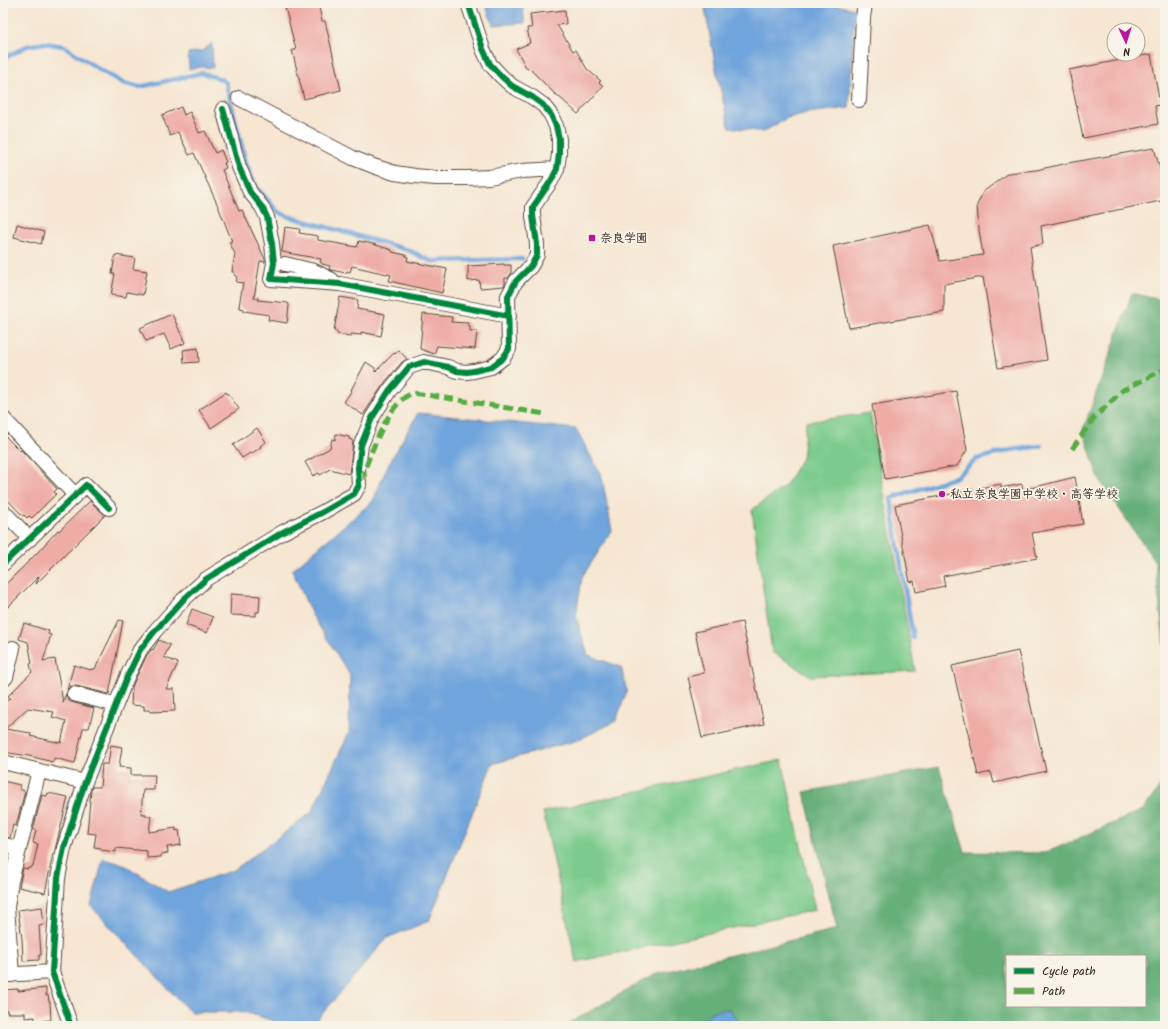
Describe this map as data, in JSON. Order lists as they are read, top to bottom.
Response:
{
  "places": {
    "transit": ["奈良学園"],
    "other": ["私立奈良学園中学校・高等学校"]
  },
  "legend": ["Cycle path", "Path"],
  "north": "bottom"
}
